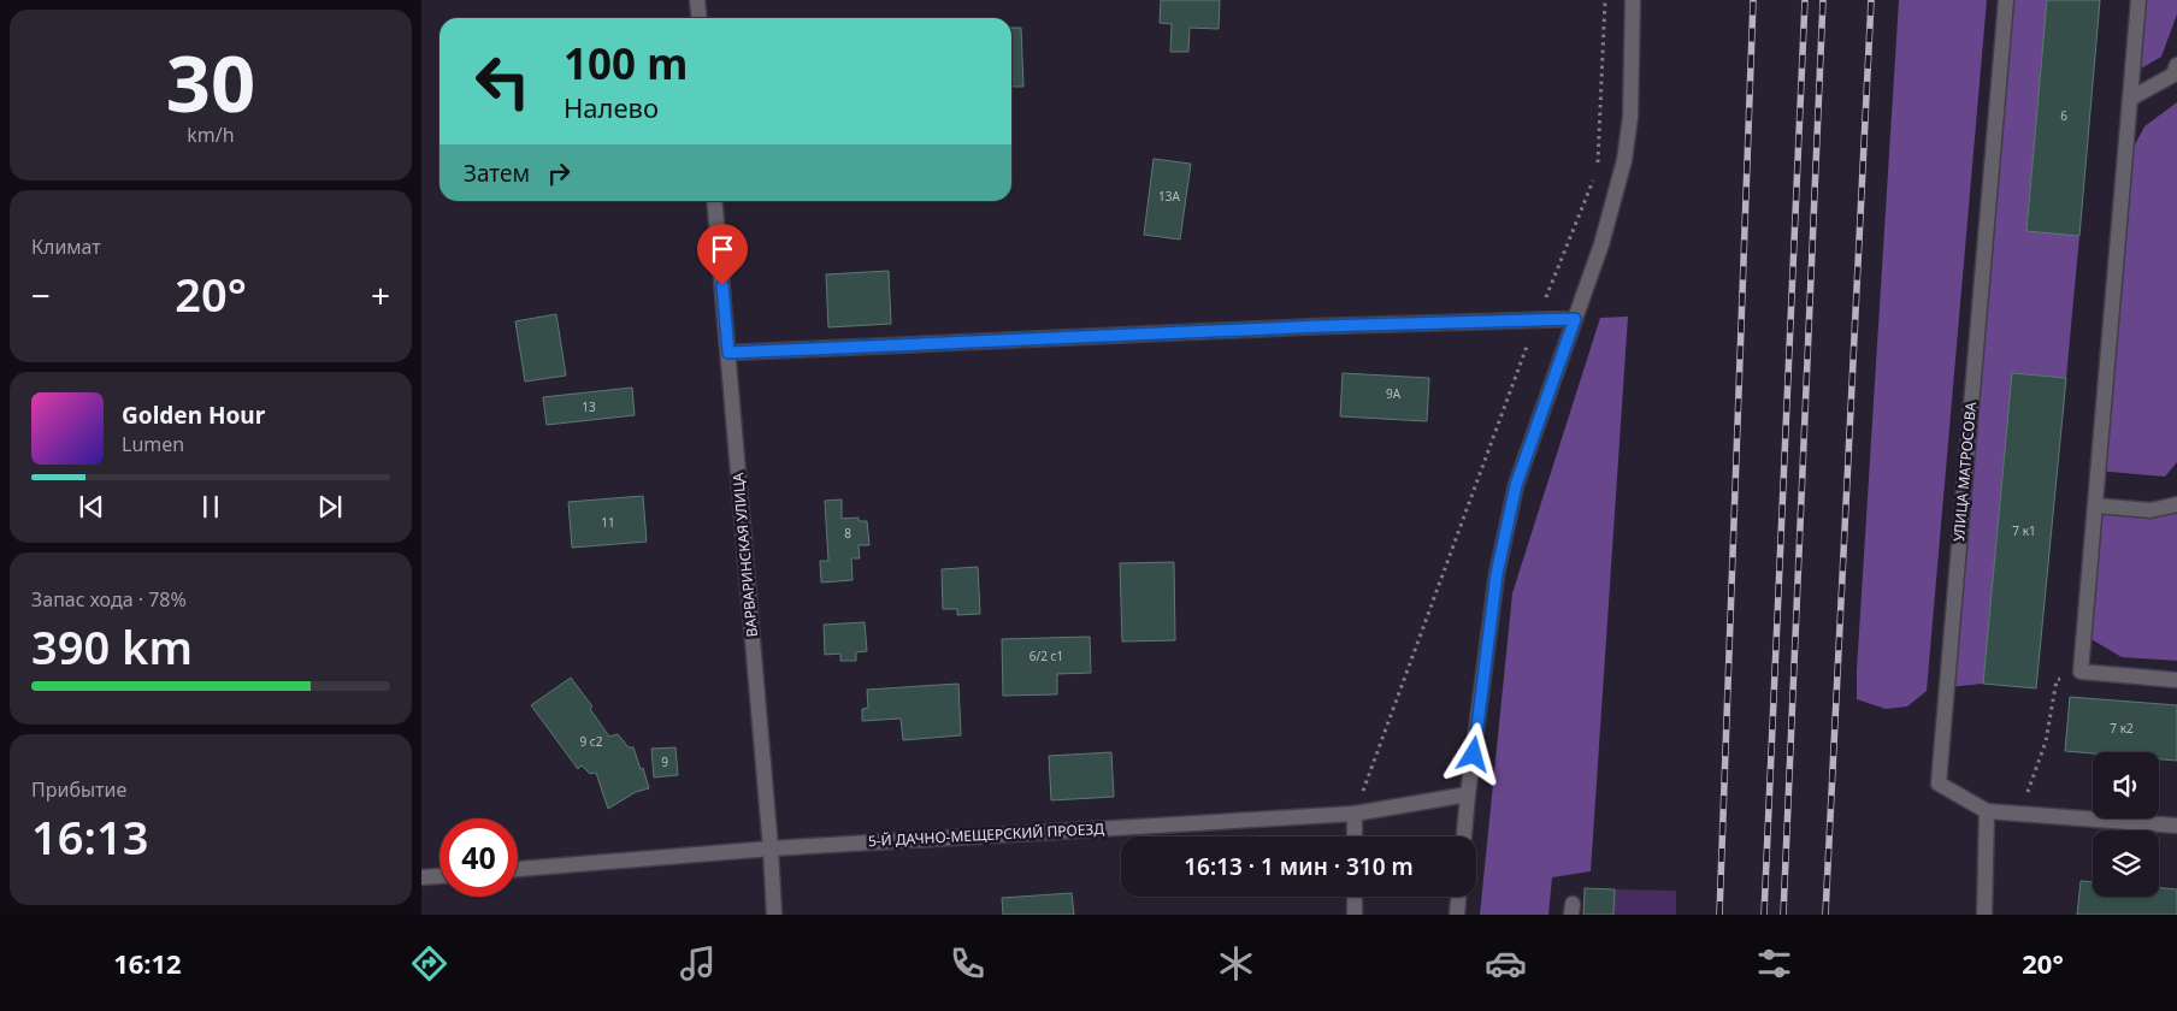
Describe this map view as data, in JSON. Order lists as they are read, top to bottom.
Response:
{
  "streets": {
    "street": ["УЛИЦА МАТРОСОВА", "ВАРВАРИНСКАЯ УЛИЦА", "5-Й ДАЧНО-МЕЩЕРСКИЙ ПРОЕЗД"]
  },
  "crossings": [
    ["ВАРВАРИНСКАЯ УЛИЦА", "5-Й ДАЧНО-МЕЩЕРСКИЙ ПРОЕЗД"]
  ],
  "house_numbers": [
    "6",
    "13А",
    "9А",
    "13",
    "11",
    "7 к1",
    "8",
    "6/2 с1",
    "7 к2",
    "9 с2",
    "9"
  ],
  "page": {
    "tile": [
      ["30", "km/h"],
      "Климат",
      ["Запас хода · 78%", "390 km"],
      ["Прибытие", "16:13"]
    ],
    "turn": ["100 m", "Налево"],
    "then": "Затем",
    "heat": ["−", "20°", "+"],
    "song": ["Golden Hour", "Lumen"],
    "limit": "40",
    "trip": "16:13 · 1 мин · 310 m",
    "tabs": ["16:12", "20°"]
  }
}
